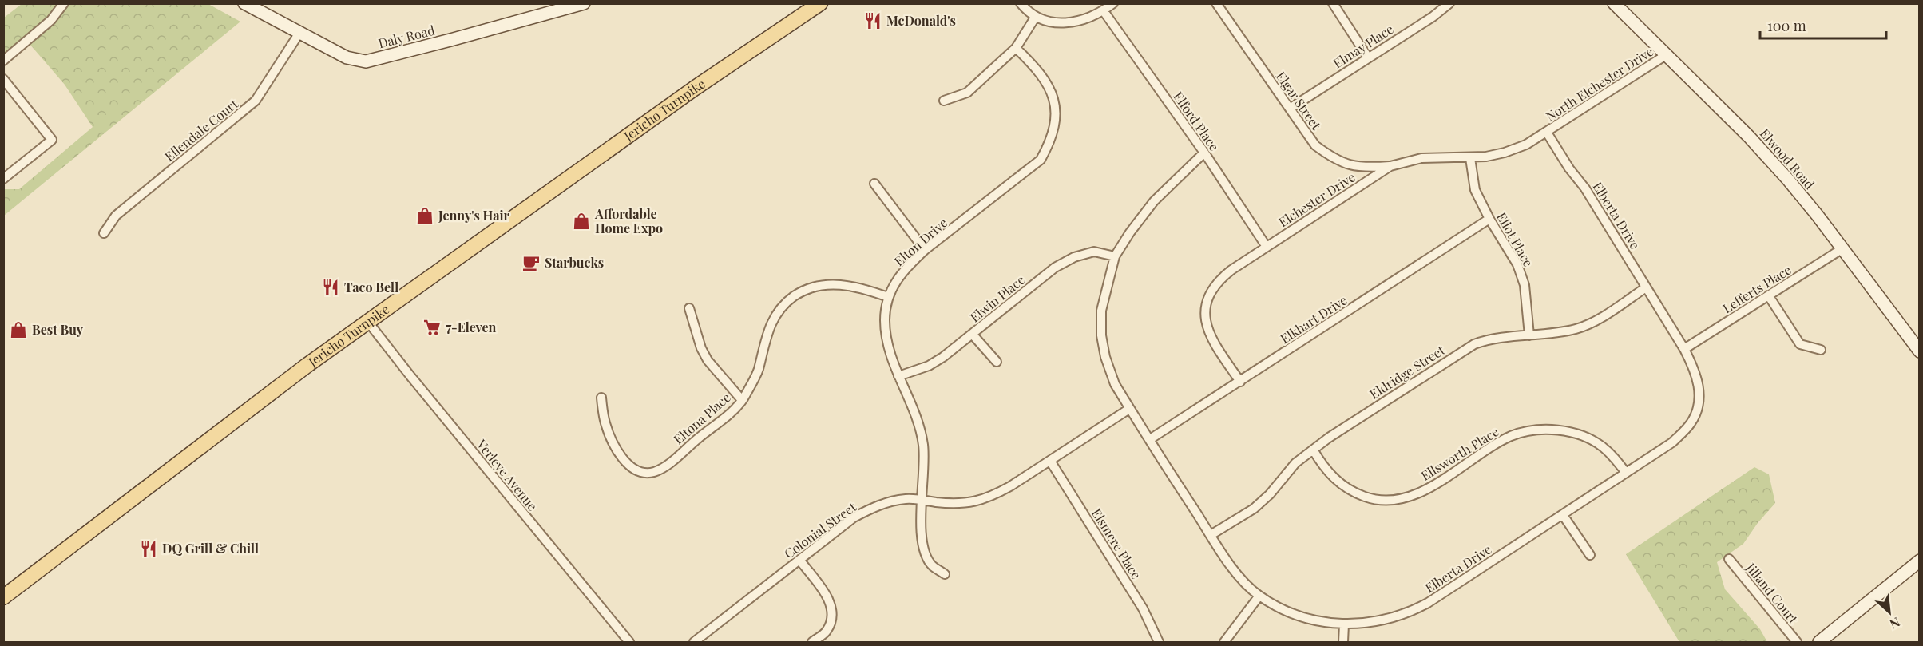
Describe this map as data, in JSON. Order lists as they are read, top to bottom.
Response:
{
  "streets": {
    "main road": ["Jericho Turnpike"],
    "street": [
      "Daly Road",
      "Elmay Place",
      "North Elchester Drive",
      "Elgar Street",
      "Elford Place",
      "Ellendale Court",
      "Elwood Road",
      "Elchester Drive",
      "Elberta Drive",
      "Eliot Place",
      "Elton Drive",
      "Lefferts Place",
      "Elwin Place",
      "Elkhart Drive",
      "Eldridge Street",
      "Eltona Place",
      "Ellsworth Place",
      "Verleye Avenue",
      "Colonial Street",
      "Elsmere Place",
      "Jilland Court"
    ]
  },
  "crossings": [
    ["Daly Road", "Ellendale Court"],
    ["Elmay Place", "Elgar Street"],
    ["North Elchester Drive", "Elwood Road"],
    ["North Elchester Drive", "Elchester Drive"],
    ["North Elchester Drive", "Elberta Drive"],
    ["Elgar Street", "Elchester Drive"],
    ["Jericho Turnpike", "Verleye Avenue"],
    ["Elford Place", "Elchester Drive"],
    ["Elford Place", "Elberta Drive"],
    ["Elwood Road", "Lefferts Place"],
    ["Elchester Drive", "Elberta Drive"],
    ["Elchester Drive", "Eliot Place"],
    ["Elchester Drive", "Elkhart Drive"],
    ["Elberta Drive", "Lefferts Place"],
    ["Elberta Drive", "Elwin Place"],
    ["Elberta Drive", "Elkhart Drive"],
    ["Elberta Drive", "Eldridge Street"],
    ["Elberta Drive", "Ellsworth Place"],
    ["Elberta Drive", "Colonial Street"],
    ["Eliot Place", "Elkhart Drive"],
    ["Eliot Place", "Eldridge Street"],
    ["Elton Drive", "Elwin Place"],
    ["Elton Drive", "Eltona Place"],
    ["Elton Drive", "Colonial Street"],
    ["Eldridge Street", "Ellsworth Place"],
    ["Colonial Street", "Elsmere Place"]
  ],
  "places": {
    "restaurant": ["McDonald's", "Taco Bell", "DQ Grill & Chill"],
    "shop": ["Jenny's Hair", "Affordable Home Expo", "Best Buy"],
    "cafe": ["Starbucks"],
    "supermarket": ["7-Eleven"]
  },
  "scale_bar": "100 m",
  "north": "bottom right"
}
